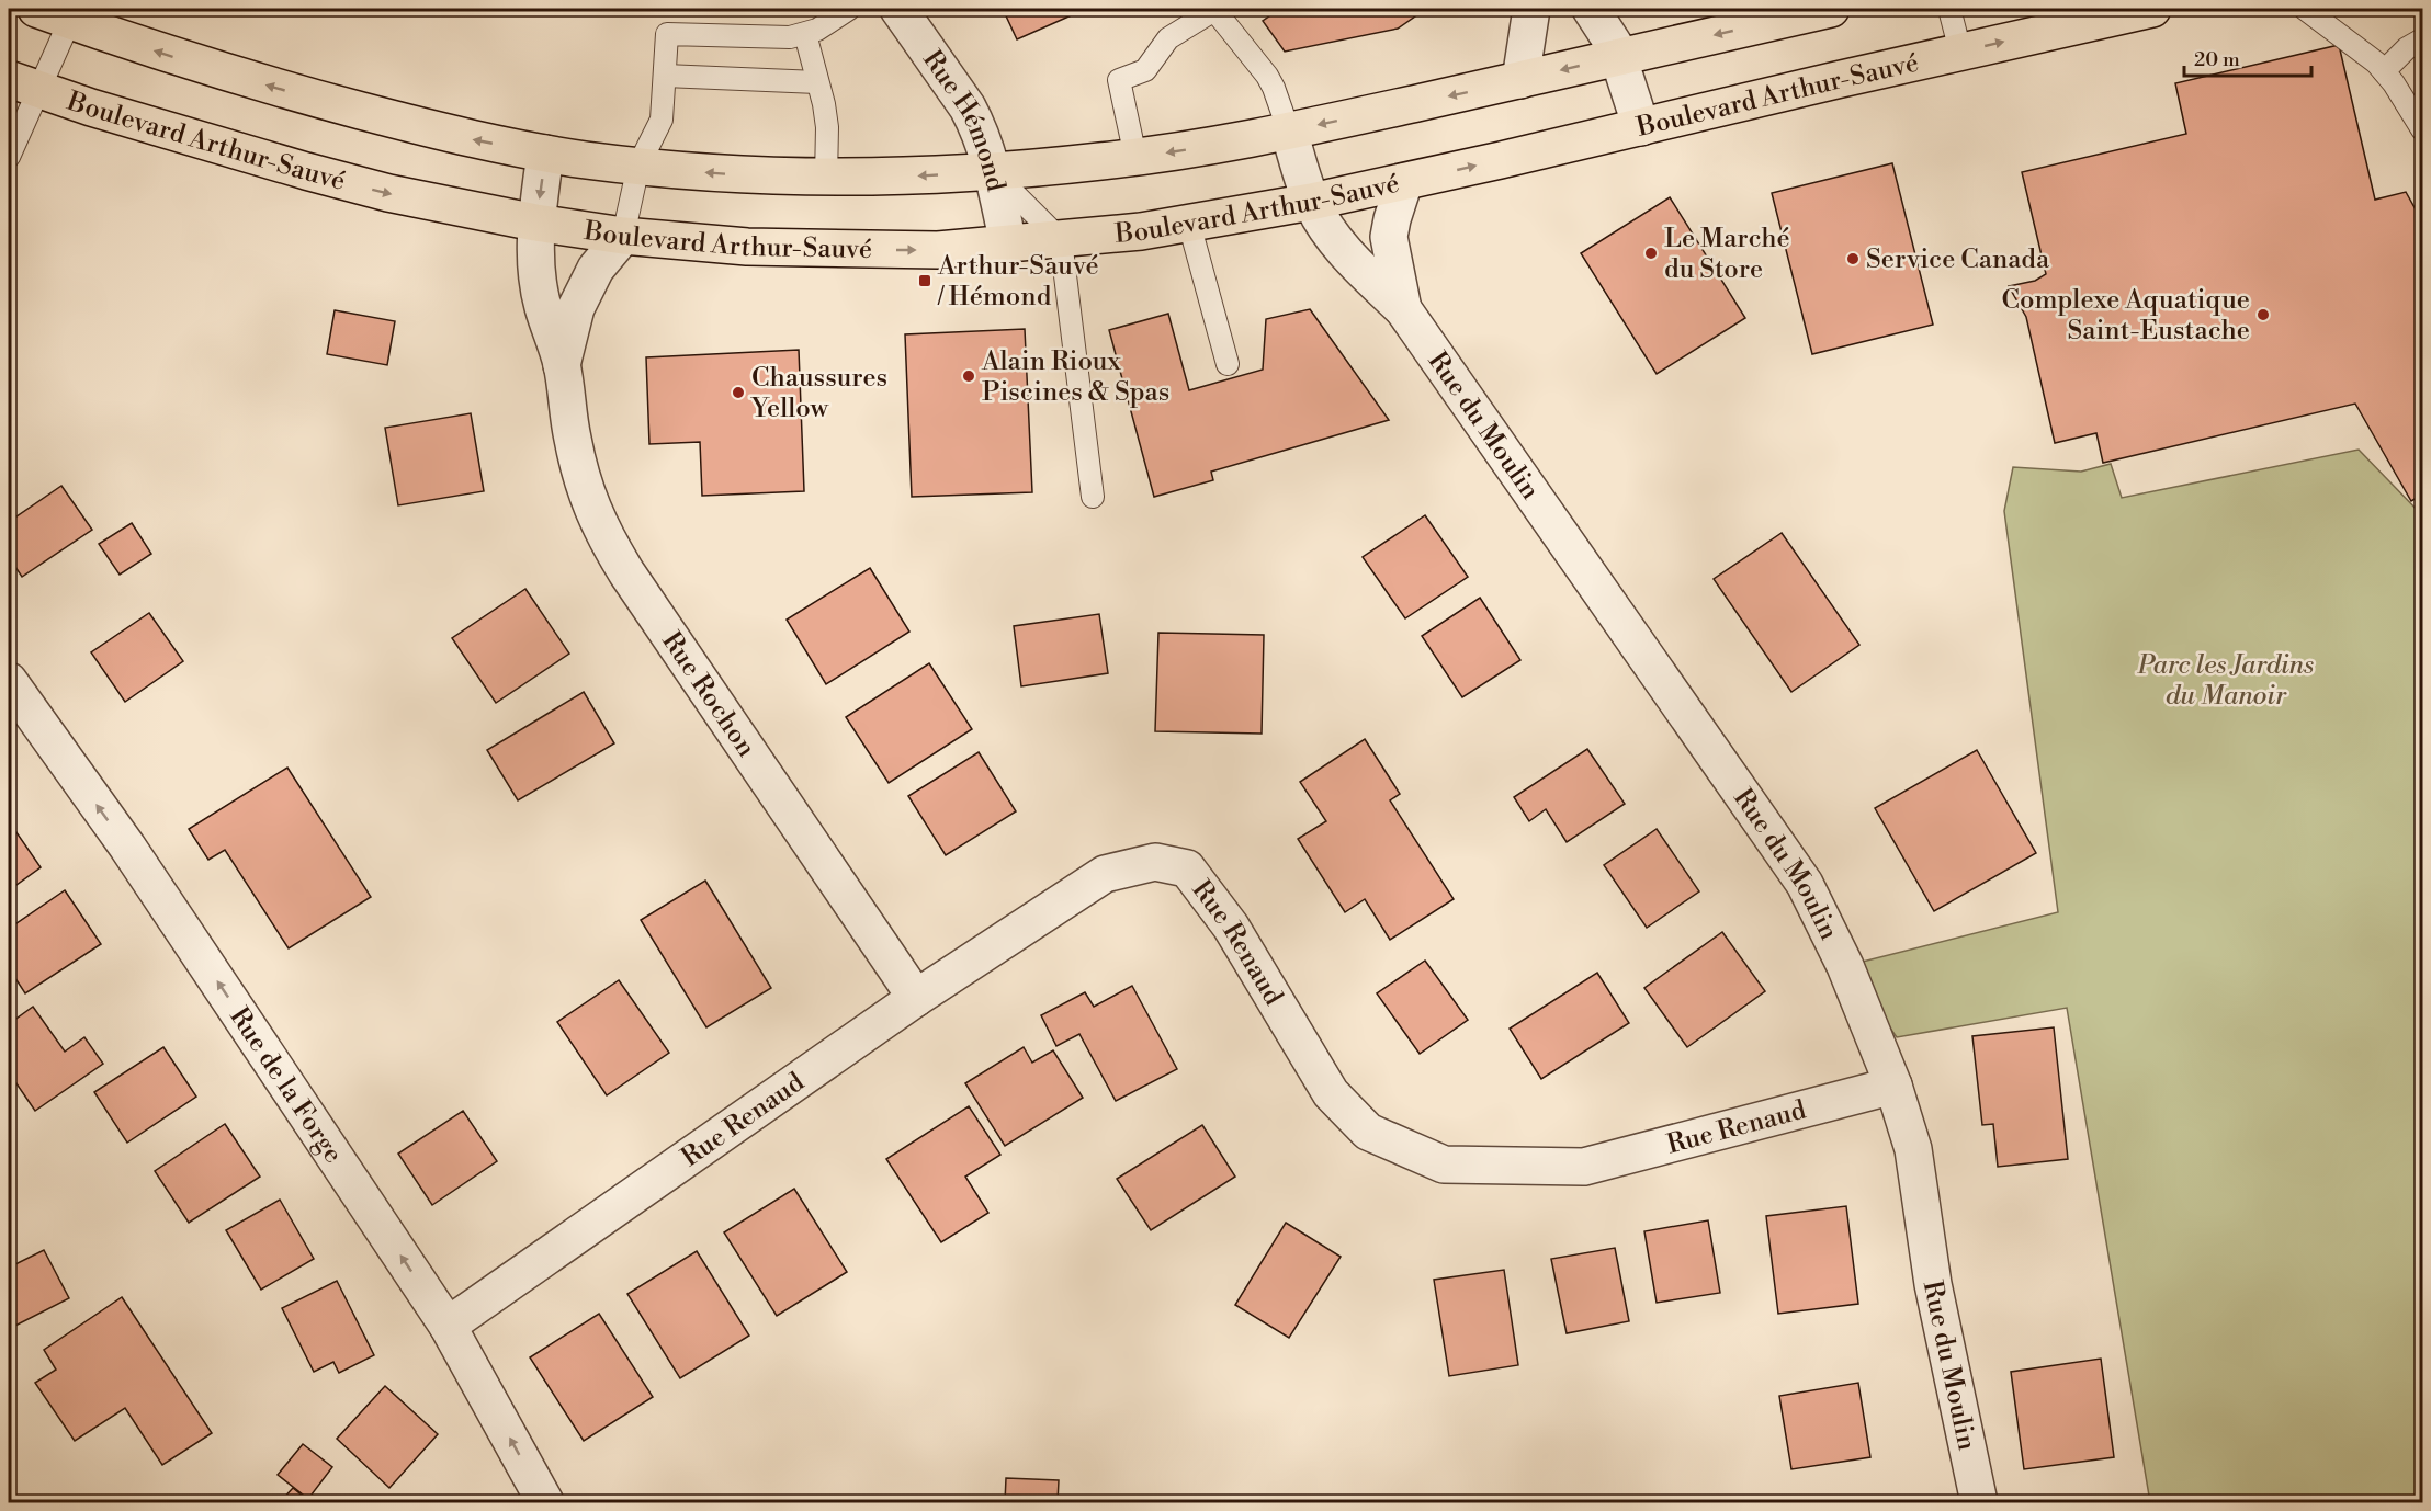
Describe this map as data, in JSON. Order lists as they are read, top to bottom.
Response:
{
  "streets": {
    "main road": ["Boulevard Arthur-Sauvé"],
    "street": [
      "Rue Hémond",
      "Rue du Moulin",
      "Rue Rochon",
      "Rue Renaud",
      "Rue de la Forge"
    ]
  },
  "crossings": [
    ["Boulevard Arthur-Sauvé", "Rue Hémond"],
    ["Boulevard Arthur-Sauvé", "Rue du Moulin"],
    ["Boulevard Arthur-Sauvé", "Rue Rochon"],
    ["Rue du Moulin", "Rue Renaud"],
    ["Rue Rochon", "Rue Renaud"],
    ["Rue Renaud", "Rue de la Forge"]
  ],
  "one_way": ["Rue de la Forge"],
  "parks": ["Parc les Jardins du Manoir"],
  "places": {
    "other": [
      "Le Marché du Store",
      "Service Canada",
      "Complexe Aquatique Saint-Eustache",
      "Alain Rioux Piscines & Spas",
      "Chaussures Yellow"
    ],
    "transit": ["Arthur-Sauvé / Hémond"]
  },
  "scale_bar": "20 m"
}
